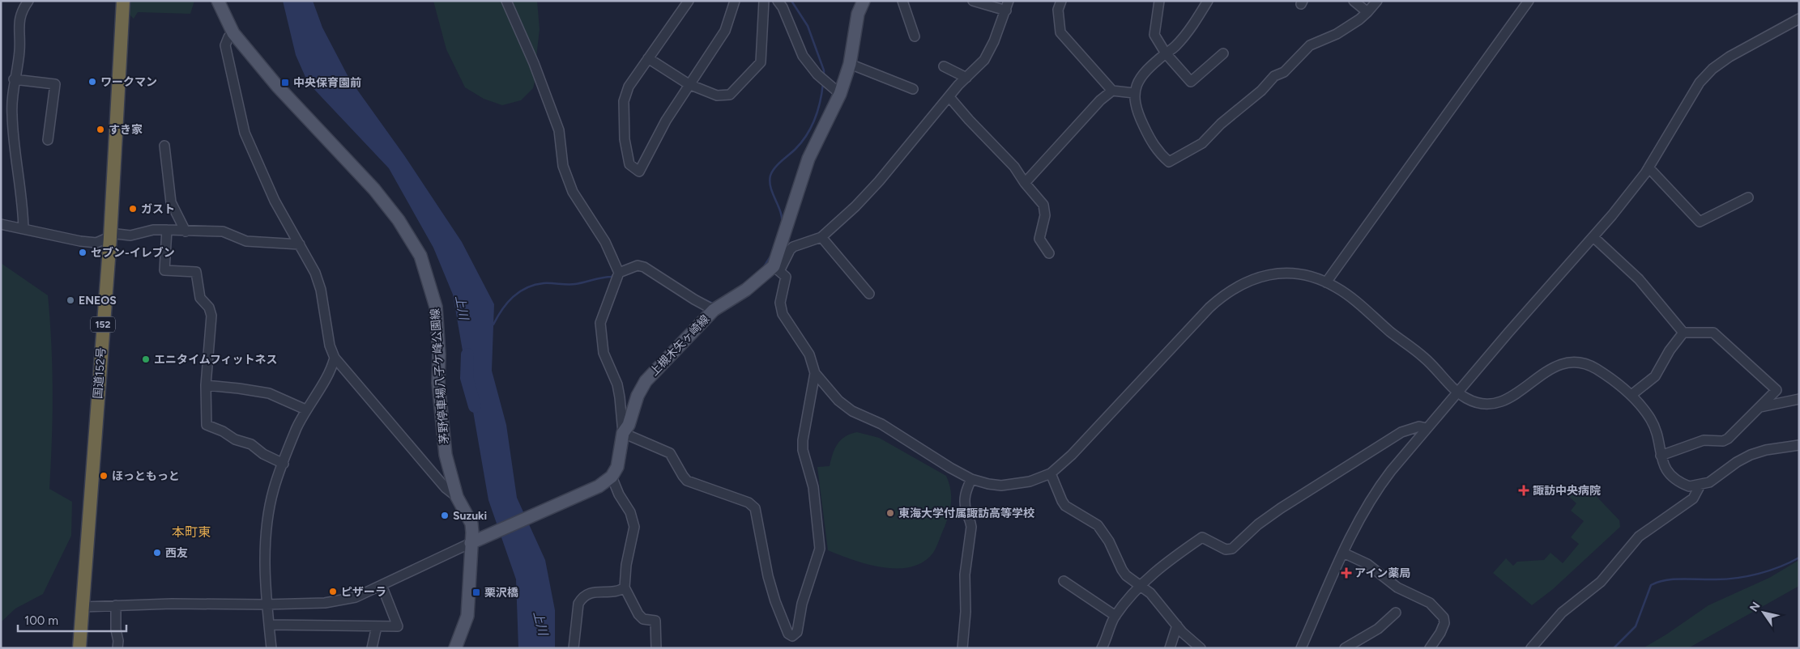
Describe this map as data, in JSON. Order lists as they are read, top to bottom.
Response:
{
  "streets": {
    "highway": ["152", "国道152号"],
    "main road": ["上槻木矢ヶ崎線", "茅野停車場八子ケ峰公園線"]
  },
  "districts": ["本町東"],
  "water": ["上川"],
  "places": {
    "other": [
      "ワークマン",
      "すき家",
      "ガスト",
      "セブン-イレブン",
      "ENEOS",
      "エニタイムフィットネス",
      "ほっともっと",
      "東海大学付属諏訪高等学校",
      "Suzuki",
      "西友",
      "ピザーラ"
    ],
    "transit": ["中央保育園前", "栗沢橋"],
    "health": ["諏訪中央病院", "アイン薬局"]
  },
  "scale_bar": "100 m",
  "north": "top left"
}
